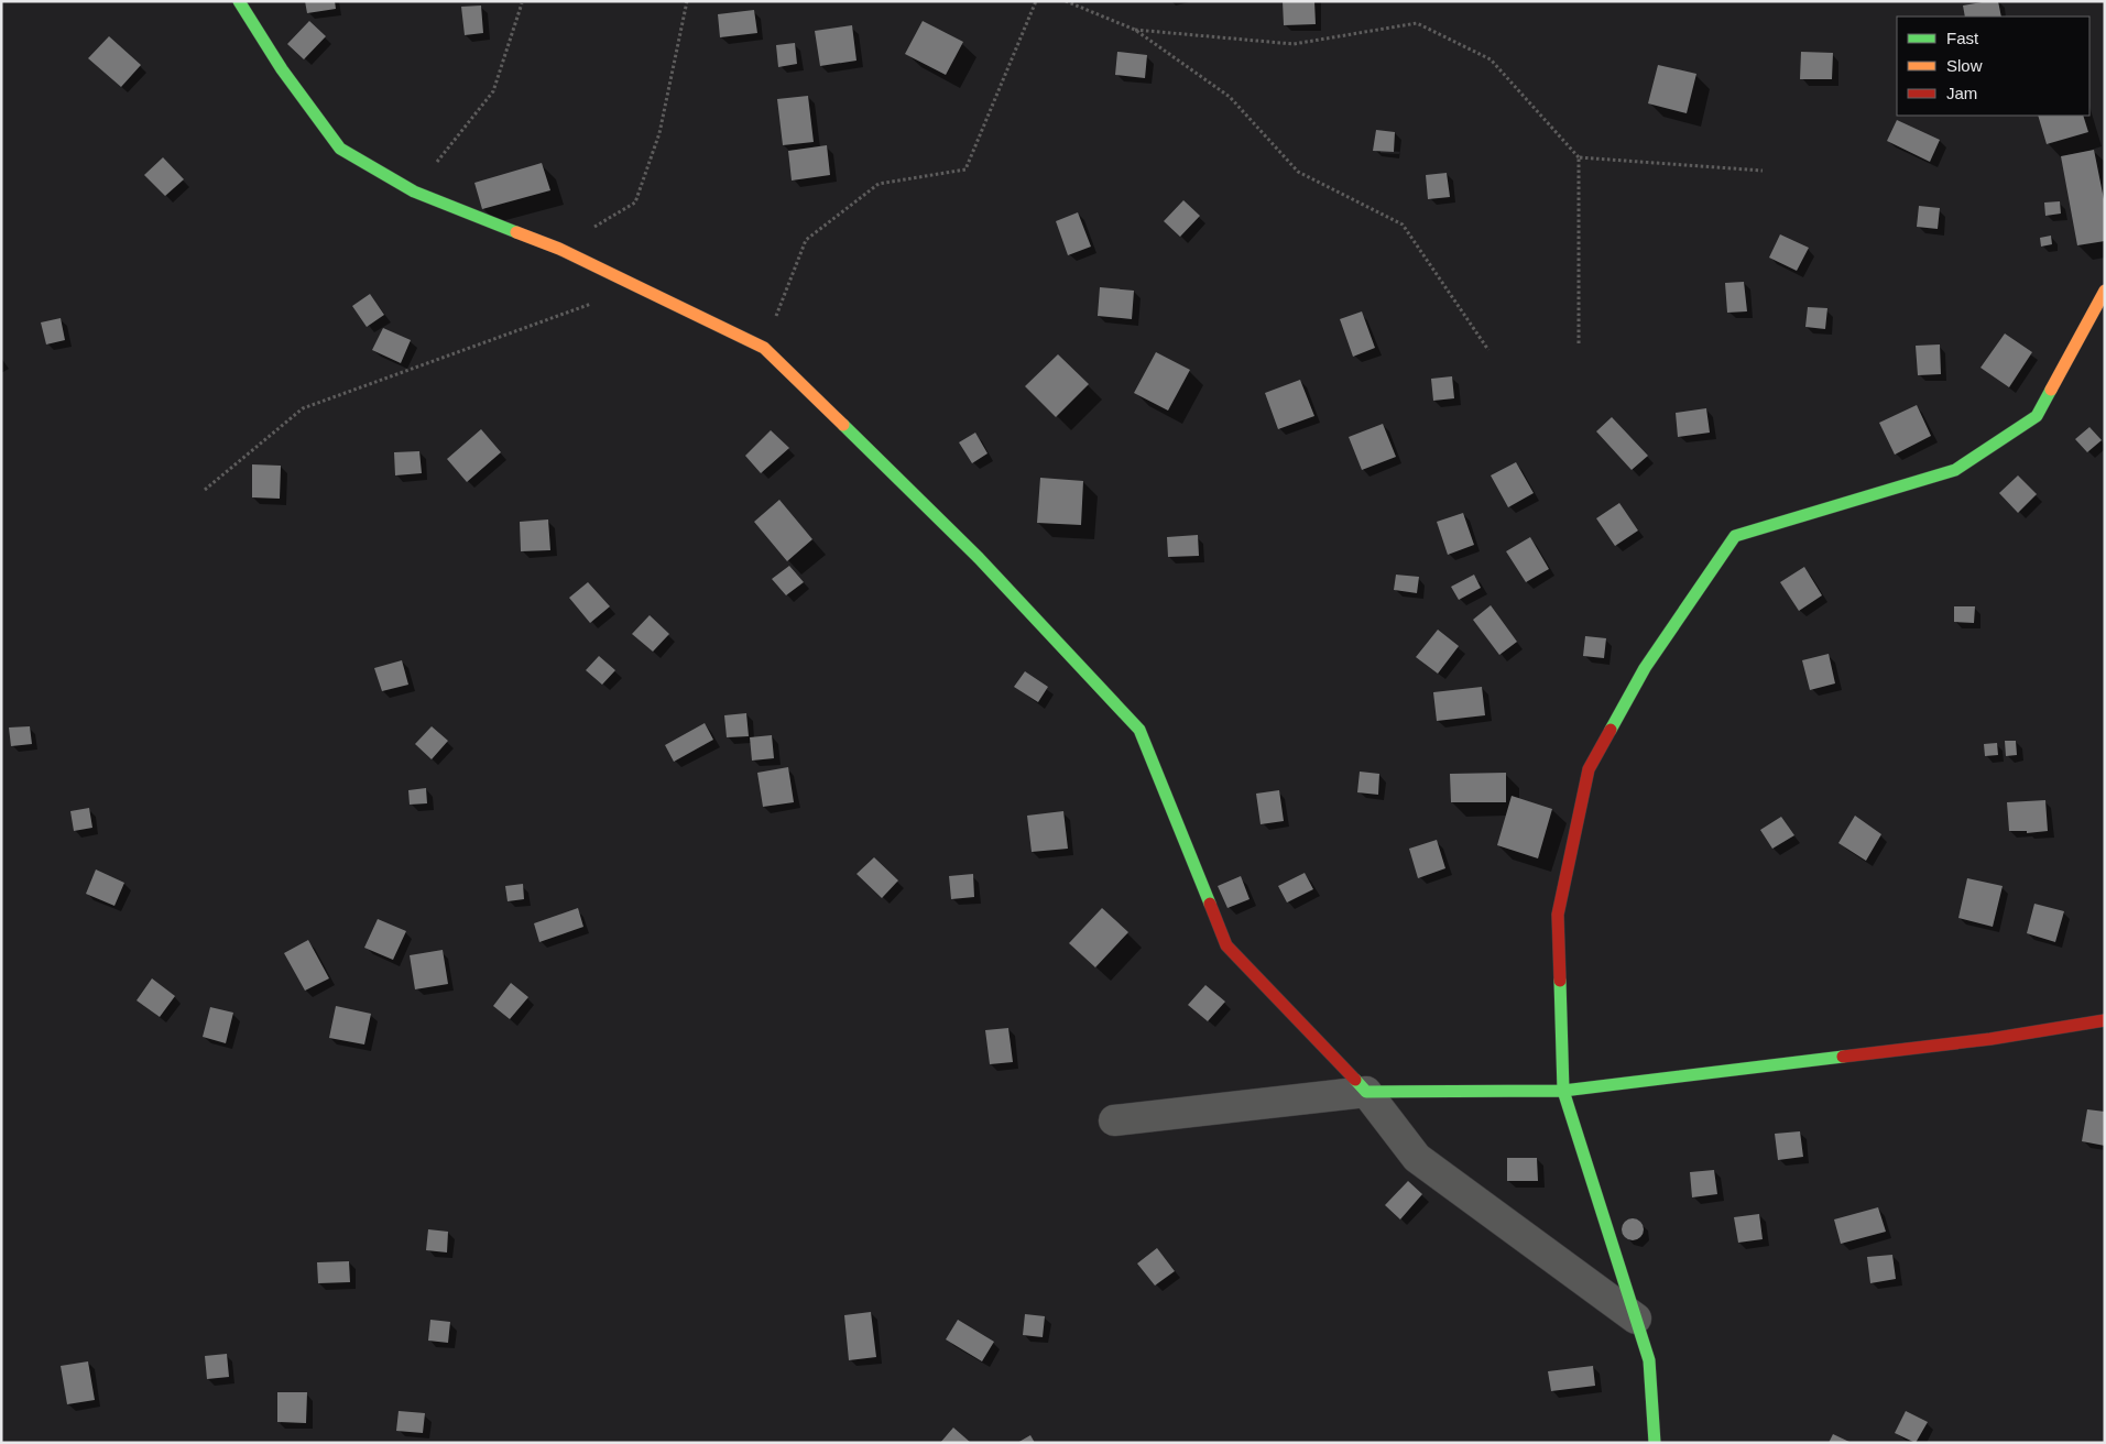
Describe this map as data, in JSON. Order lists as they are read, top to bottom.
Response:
{
  "legend": ["Fast", "Slow", "Jam"]
}
